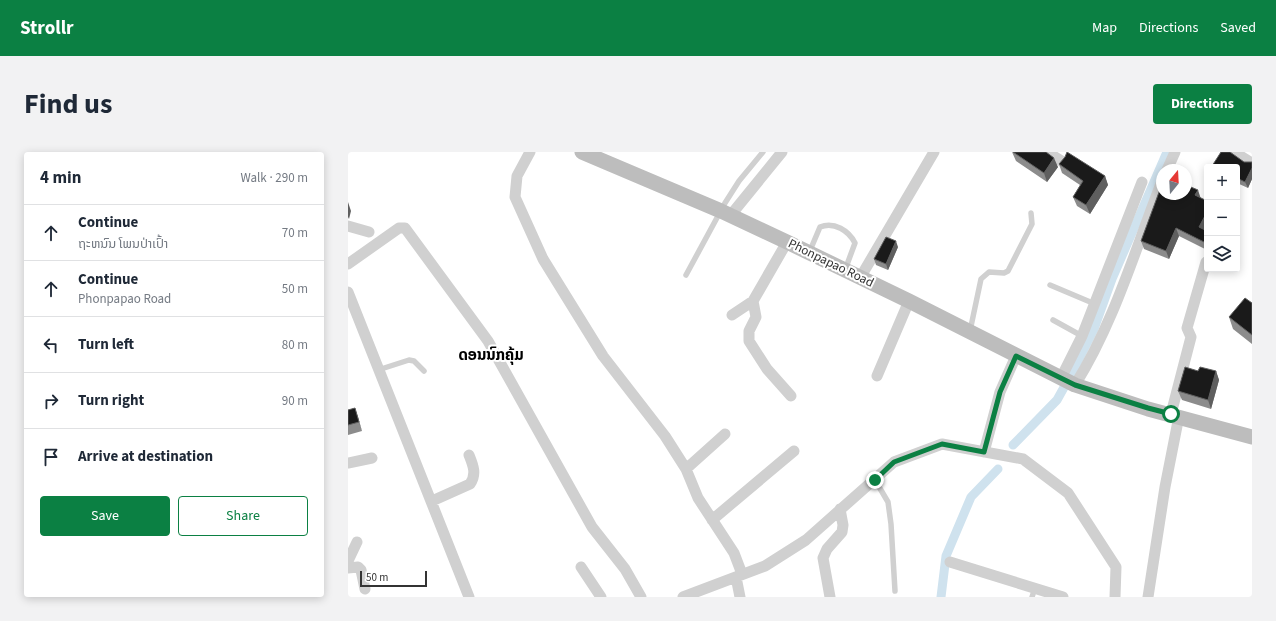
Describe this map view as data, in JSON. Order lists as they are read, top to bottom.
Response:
{
  "streets": {
    "street": ["Phonpapao Road"]
  },
  "districts": ["ດອນນົກຄຸ້ມ"],
  "scale_bar": "50 m",
  "north": "top",
  "page": {
    "header": "Strollr",
    "nav": ["Map", "Directions", "Saved"],
    "title": "Find us",
    "buttons": [
      "Directions",
      ["Save", "Share"]
    ],
    "heading": ["4 min", "Walk · 290 m"],
    "map_buttons": ["+", "−"],
    "list": [
      ["Continue", "ຖະຫນົນ ໂພນປ່າເປົ້າ", "70 m"],
      ["Continue", "Phonpapao Road", "50 m"],
      ["Turn left", "80 m"],
      ["Turn right", "90 m"],
      "Arrive at destination"
    ],
    "scale": "50 m"
  }
}
